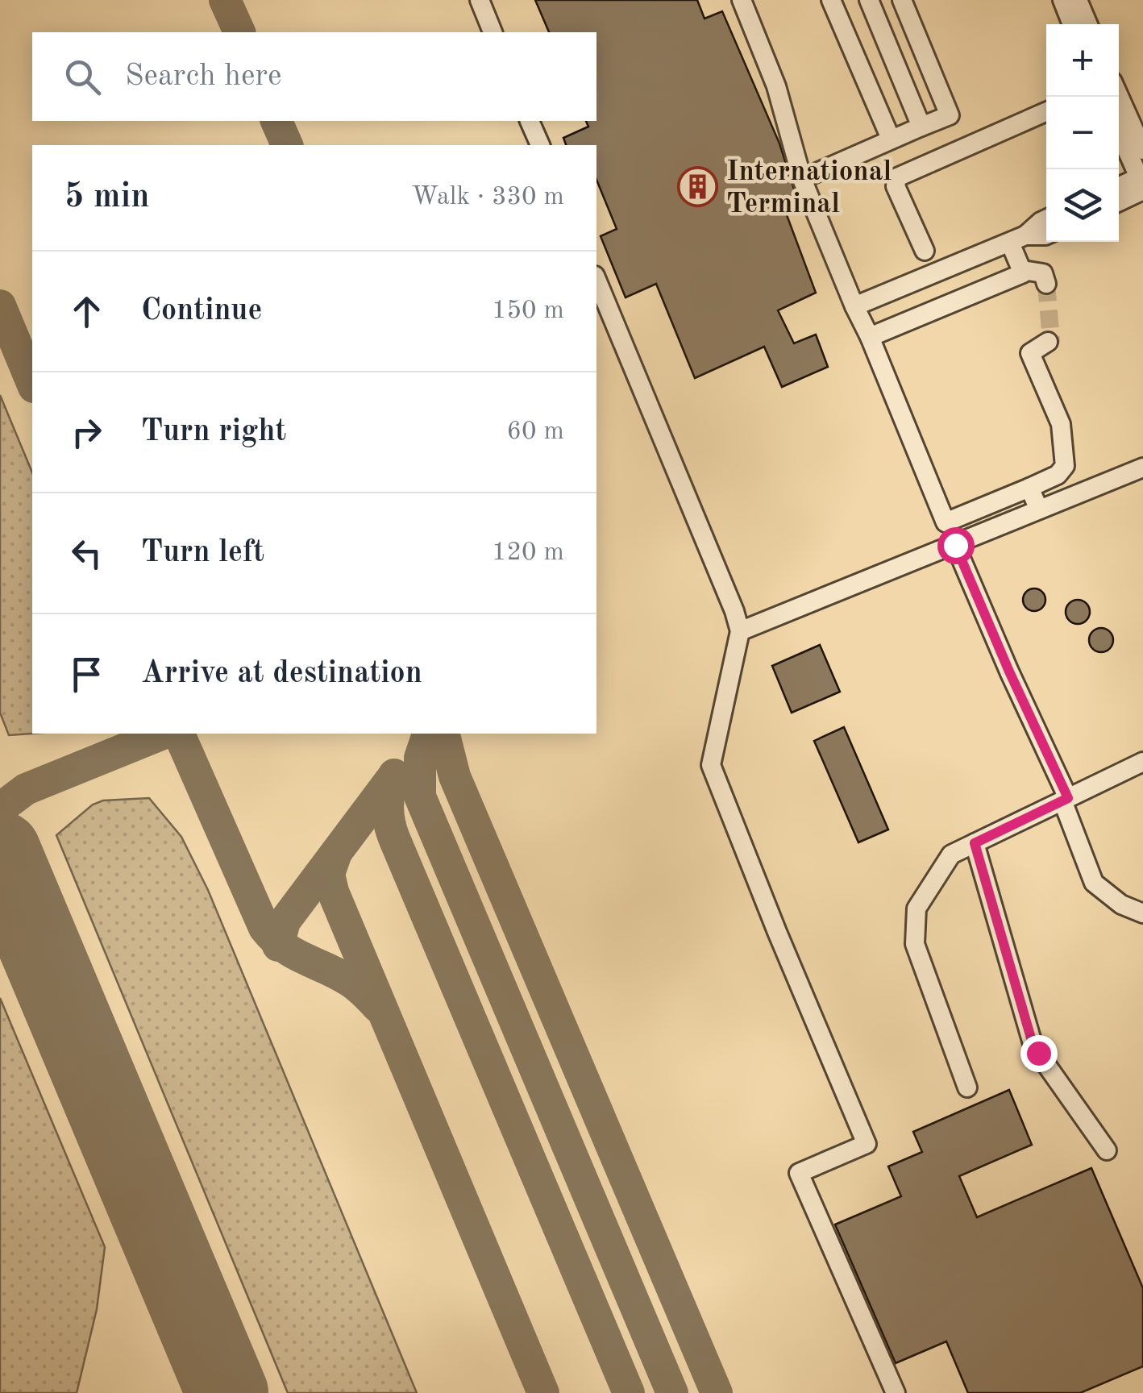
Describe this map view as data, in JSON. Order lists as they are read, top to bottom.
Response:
{
  "places": {
    "building": ["International Terminal"]
  },
  "page": {
    "map_buttons": ["+", "−"],
    "search": "Search here",
    "heading": ["5 min", "Walk · 330 m"],
    "list": [
      ["Continue", "150 m"],
      ["Turn right", "60 m"],
      ["Turn left", "120 m"],
      "Arrive at destination"
    ]
  }
}
